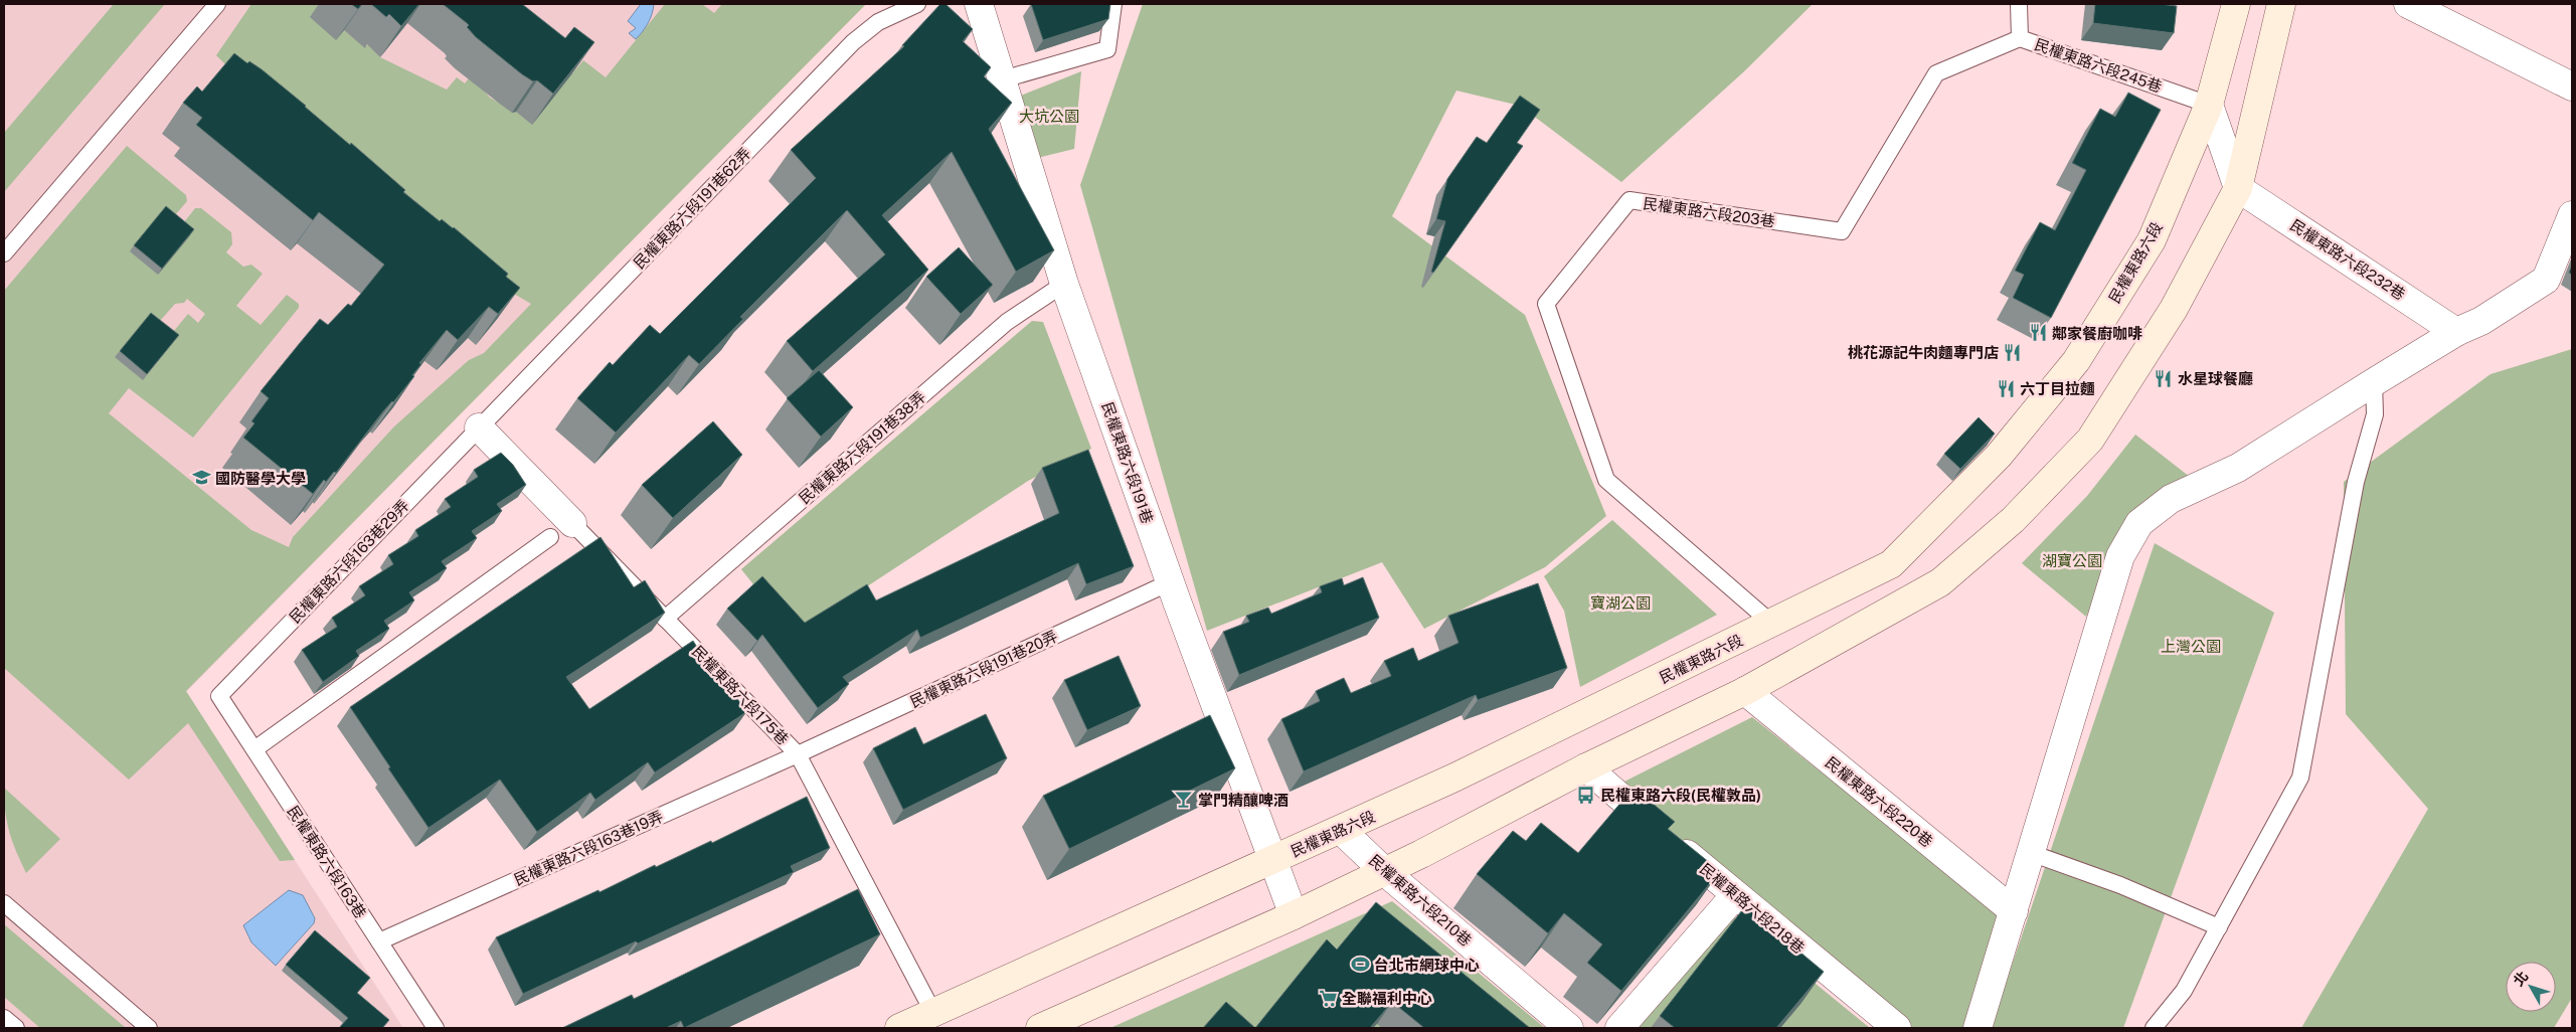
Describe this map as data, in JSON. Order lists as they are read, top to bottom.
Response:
{
  "streets": {
    "main road": ["民權東路六段"],
    "street": [
      "民權東路六段232巷",
      "民權東路六段191巷",
      "民權東路六段175巷",
      "民權東路六段220巷",
      "民權東路六段210巷",
      "民權東路六段218巷"
    ],
    "lane": [
      "民權東路六段245巷",
      "民權東路六段191巷62弄",
      "民權東路六段203巷",
      "民權東路六段191巷38弄",
      "民權東路六段163巷29弄",
      "民權東路六段191巷20弄",
      "民權東路六段163巷19弄",
      "民權東路六段163巷"
    ]
  },
  "crossings": [
    ["民權東路六段245巷", "民權東路六段203巷"],
    ["民權東路六段245巷", "民權東路六段"],
    ["民權東路六段191巷62弄", "民權東路六段163巷29弄"],
    ["民權東路六段191巷62弄", "民權東路六段175巷"],
    ["民權東路六段203巷", "民權東路六段"],
    ["民權東路六段", "民權東路六段191巷"],
    ["民權東路六段", "民權東路六段175巷"],
    ["民權東路六段", "民權東路六段210巷"],
    ["民權東路六段191巷38弄", "民權東路六段191巷"],
    ["民權東路六段191巷38弄", "民權東路六段175巷"],
    ["民權東路六段191巷", "民權東路六段191巷20弄"],
    ["民權東路六段163巷29弄", "民權東路六段175巷"],
    ["民權東路六段163巷29弄", "民權東路六段163巷"],
    ["民權東路六段191巷20弄", "民權東路六段175巷"],
    ["民權東路六段191巷20弄", "民權東路六段163巷19弄"],
    ["民權東路六段175巷", "民權東路六段163巷19弄"],
    ["民權東路六段163巷19弄", "民權東路六段163巷"]
  ],
  "parks": [
    "大坑公園",
    "湖寶公園",
    "寶湖公園",
    "上灣公園"
  ],
  "places": {
    "restaurant": [
      "鄰家餐廚咖啡",
      "桃花源記牛肉麵專門店",
      "水星球餐廳",
      "六丁目拉麵"
    ],
    "school or university": ["國防醫學大學"],
    "bus stop": ["民權東路六段(民權敦品)"],
    "bar": ["掌門精釀啤酒"],
    "sports": ["台北市網球中心"],
    "supermarket": ["全聯福利中心"]
  },
  "north": "top left"
}
